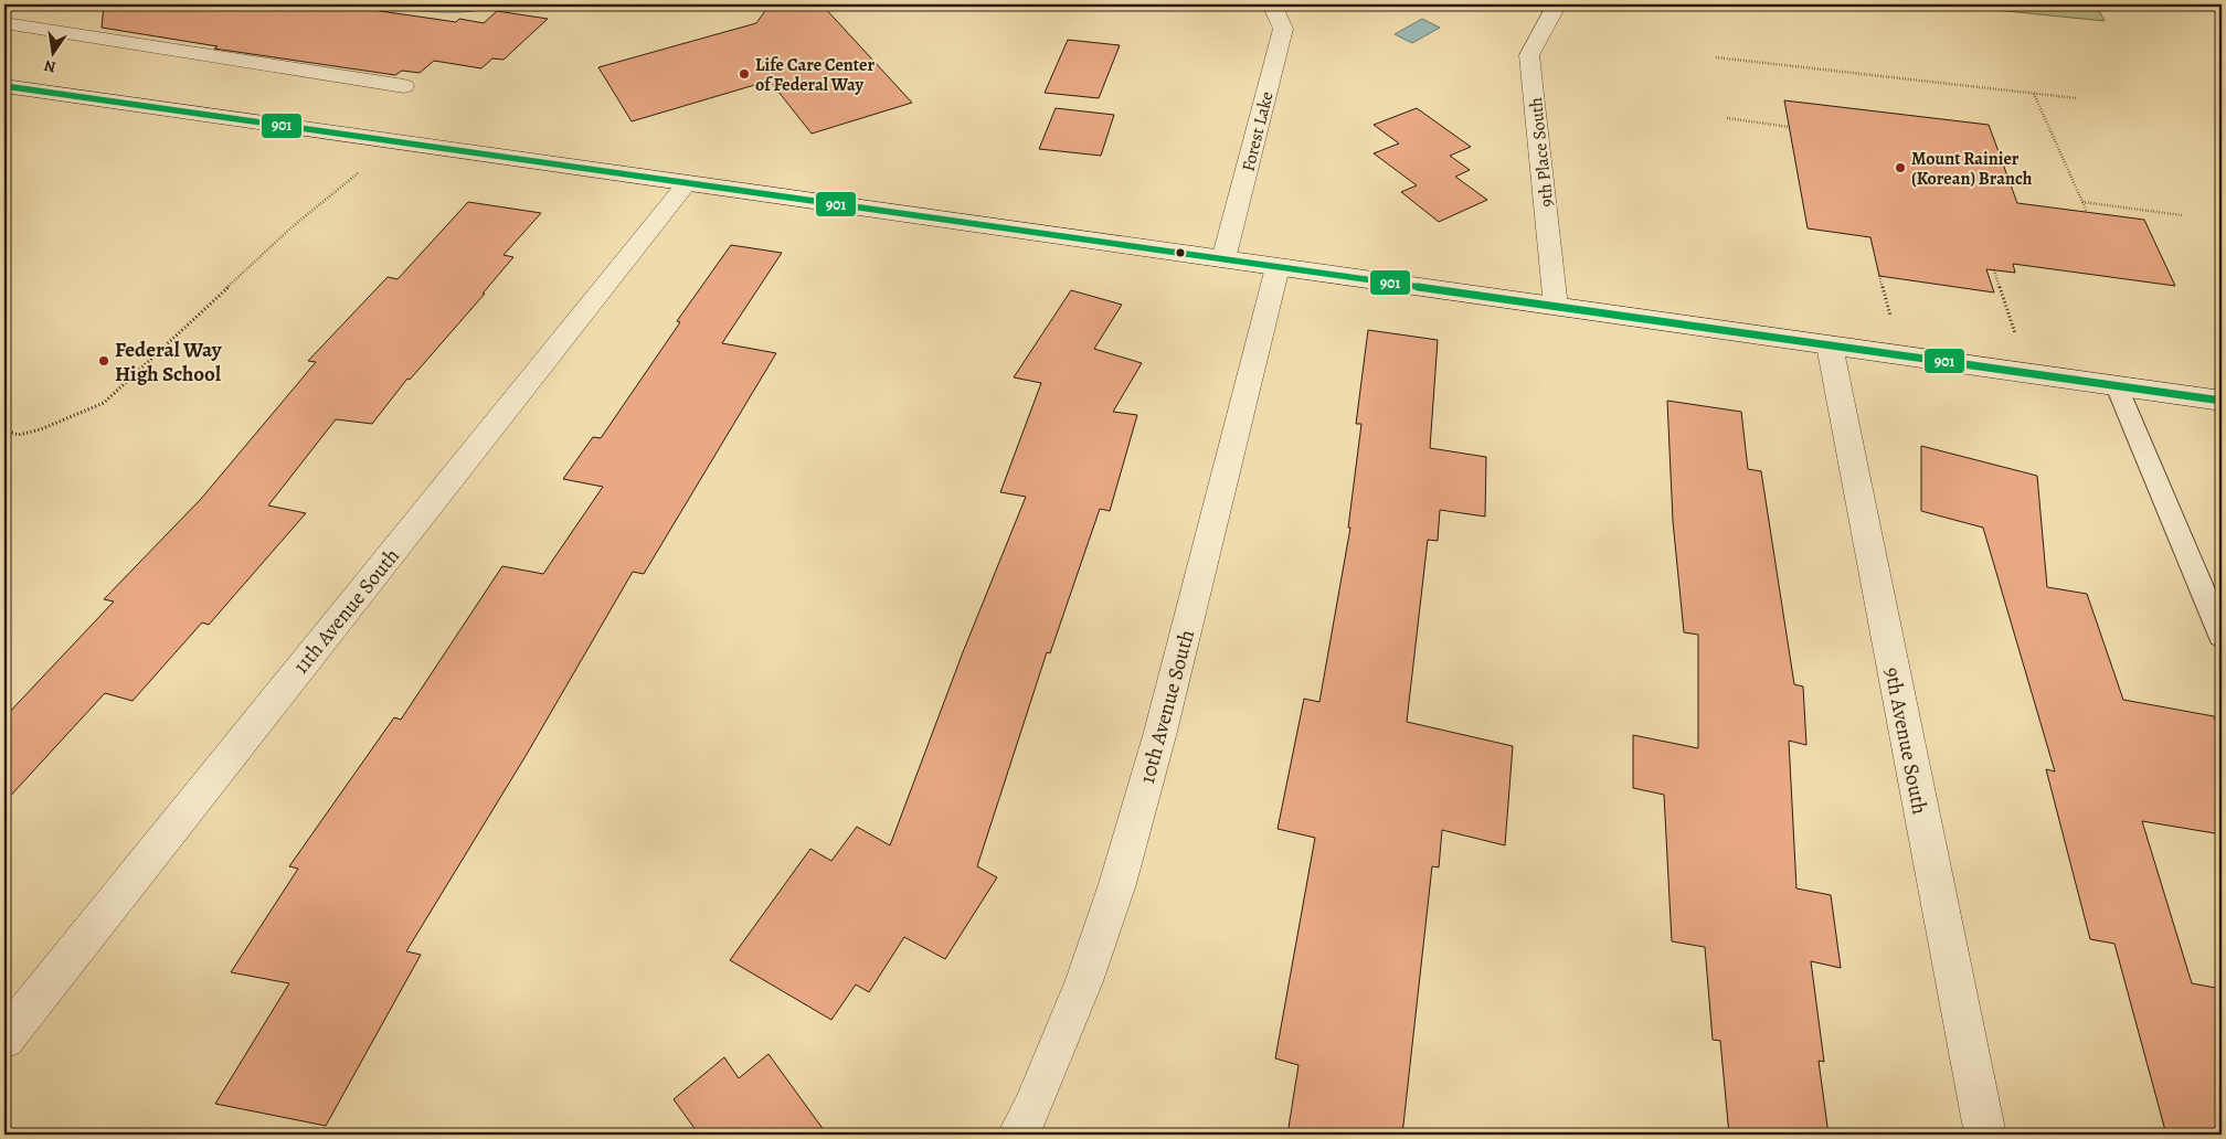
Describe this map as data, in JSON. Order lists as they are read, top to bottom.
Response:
{
  "streets": {
    "street": [
      "Forest Lake",
      "9th Place South",
      "11th Avenue South",
      "10th Avenue South",
      "9th Avenue South"
    ]
  },
  "places": ["Life Care Center of Federal Way", "Mount Rainier (Korean) Branch", "Federal Way High School"],
  "lines": ["transit line 901"],
  "north": "bottom"
}
